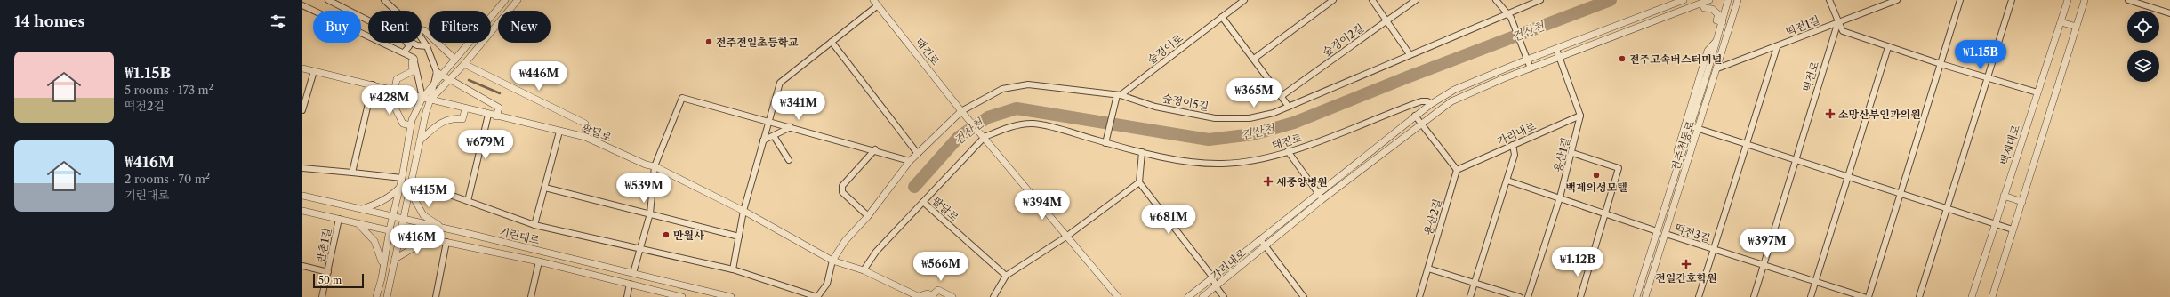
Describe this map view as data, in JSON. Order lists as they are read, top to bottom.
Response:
{
  "streets": {
    "street": [
      "떡전1길",
      "숲정이2길",
      "숲정이로",
      "태진로",
      "떡전로",
      "숲정이5길",
      "팔달로",
      "가리내로",
      "백제대로",
      "전주천동로",
      "용산1길",
      "용산2길",
      "떡전3길",
      "기린대로",
      "반촌1길"
    ]
  },
  "crossings": [
    ["떡전1길", "떡전로"],
    ["떡전1길", "전주천동로"],
    ["떡전1길", "떡전3길"],
    ["숲정이로", "숲정이5길"],
    ["태진로", "숲정이5길"],
    ["태진로", "팔달로"],
    ["태진로", "가리내로"],
    ["떡전로", "떡전3길"],
    ["가리내로", "용산1길"],
    ["가리내로", "용산2길"],
    ["전주천동로", "떡전3길"],
    ["기린대로", "반촌1길"]
  ],
  "water": ["건산천"],
  "places": {
    "other": [
      "전주전일초등학교",
      "전주고속버스터미널",
      "백제의성모텔",
      "만월사"
    ],
    "health": ["소망산부인과의원", "새중앙병원", "전일간호학원"]
  },
  "scale_bar": "50 m",
  "page": {
    "heading": "14 homes",
    "chip": [
      "Buy",
      "Rent",
      "Filters",
      "New"
    ],
    "price": [
      "₩1.15B",
      "₩446M",
      "₩365M",
      "₩428M",
      "₩341M",
      "₩679M",
      "₩539M",
      "₩415M",
      "₩394M",
      "₩681M",
      "₩416M",
      "₩397M",
      "₩1.12B",
      "₩566M"
    ],
    "list": [
      {
        "name": "₩1.15B",
        "note": "5 rooms · 173 m² · 떡전2길"
      },
      {
        "name": "₩416M",
        "note": "2 rooms · 70 m² · 기린대로"
      }
    ],
    "scale": "50 m"
  }
}
